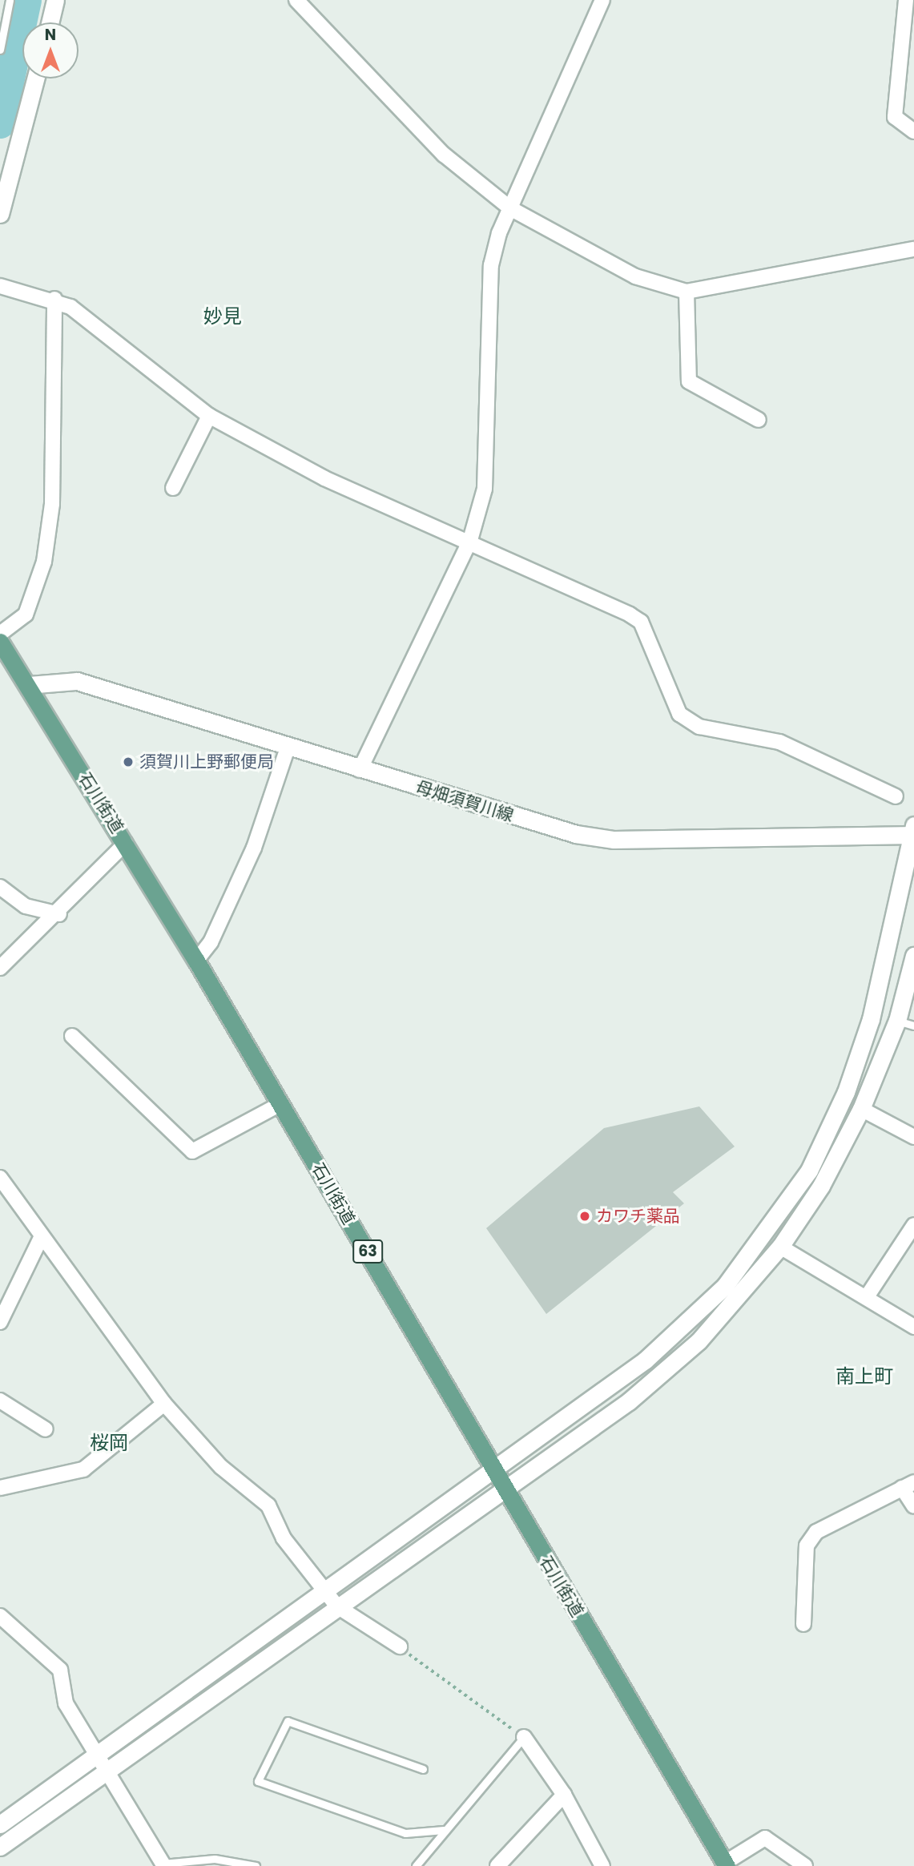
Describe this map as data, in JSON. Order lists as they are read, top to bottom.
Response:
{
  "streets": {
    "main road": ["石川街道", "63"],
    "street": ["母畑須賀川線"]
  },
  "crossings": [
    ["母畑須賀川線", "石川街道"]
  ],
  "districts": ["妙見", "南上町", "桜岡"],
  "places": ["須賀川上野郵便局", "カワチ薬品"],
  "north": "top"
}
